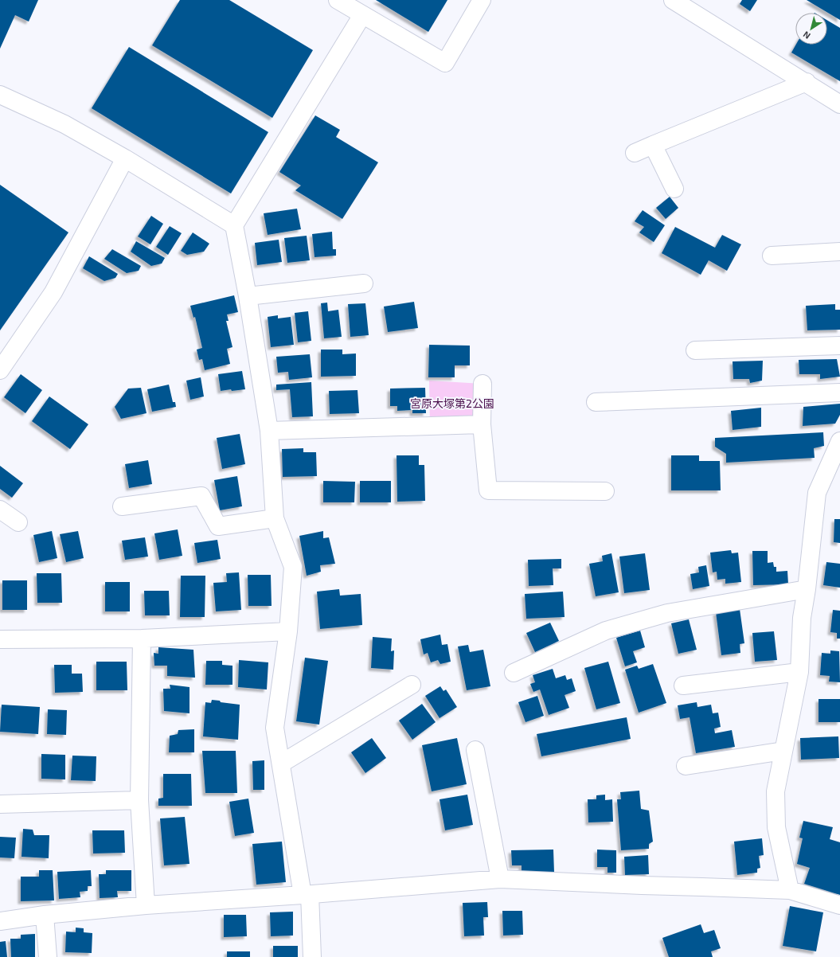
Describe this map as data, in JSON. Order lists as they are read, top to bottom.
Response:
{
  "parks": ["宮原大塚第2公園"],
  "north": "bottom left"
}
